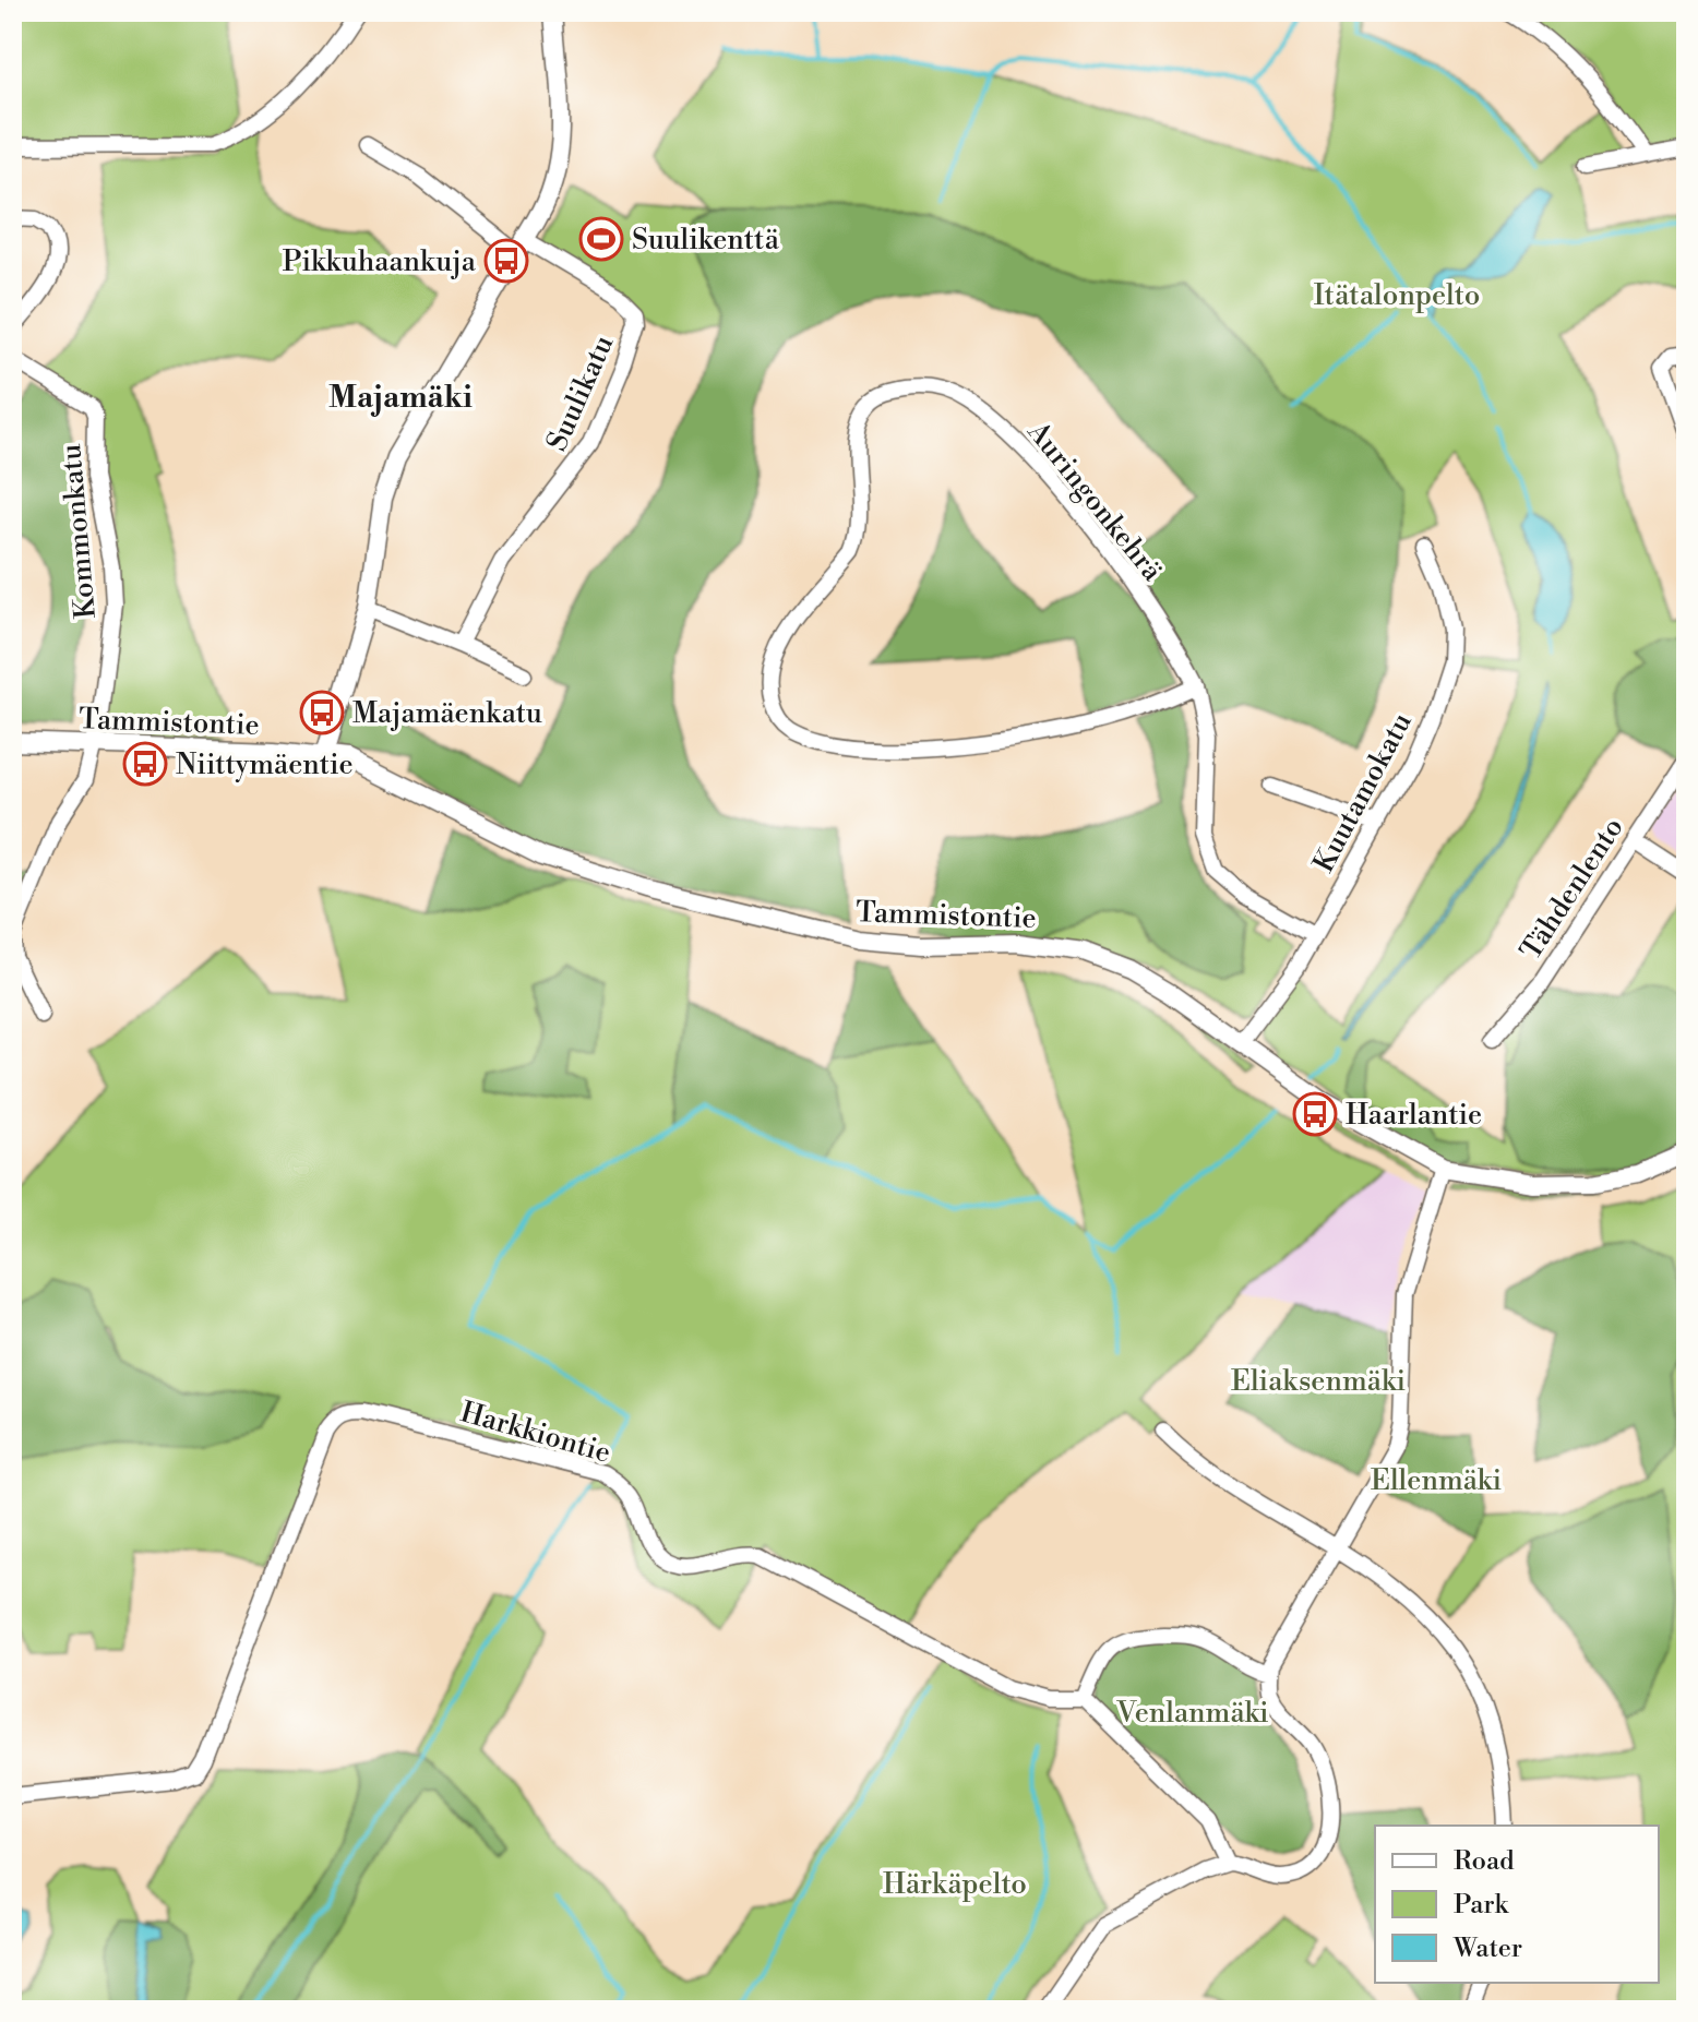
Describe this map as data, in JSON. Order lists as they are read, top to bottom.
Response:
{
  "streets": {
    "street": [
      "Suulikatu",
      "Auringonkehrä",
      "Kommonkatu",
      "Tammistontie",
      "Kuutamokatu",
      "Tähdenlento",
      "Harkkiontie"
    ]
  },
  "crossings": [
    ["Auringonkehrä", "Kuutamokatu"],
    ["Kommonkatu", "Tammistontie"],
    ["Tammistontie", "Kuutamokatu"]
  ],
  "districts": ["Majamäki"],
  "parks": [
    "Itätalonpelto",
    "Eliaksenmäki",
    "Ellenmäki",
    "Venlanmäki",
    "Härkäpelto"
  ],
  "places": {
    "sports": ["Suulikenttä"],
    "bus stop": [
      "Pikkuhaankuja",
      "Majamäenkatu",
      "Niittymäentie",
      "Haarlantie"
    ]
  },
  "legend": ["Road", "Park", "Water"]
}
